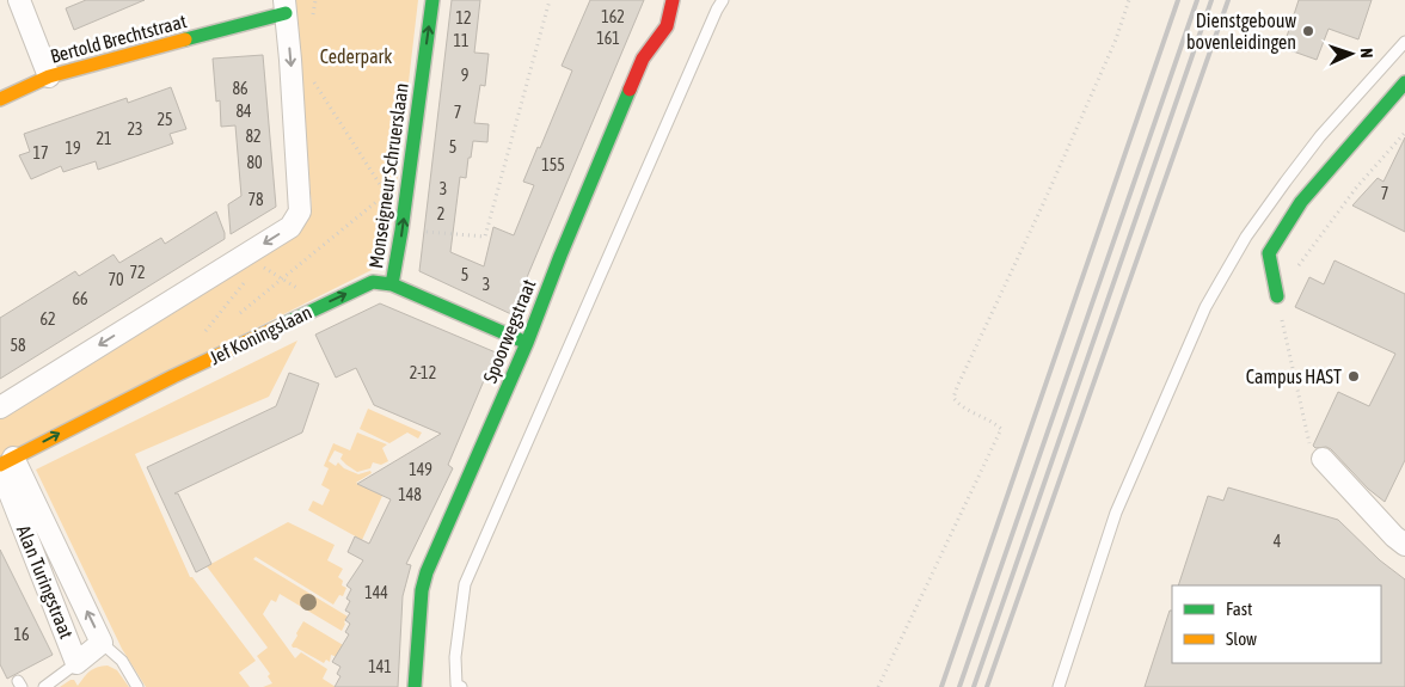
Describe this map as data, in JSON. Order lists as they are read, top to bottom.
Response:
{
  "streets": {
    "street": [
      "Bertold Brechtstraat",
      "Monseigneur Schruerslaan",
      "Spoorwegstraat",
      "Jef Koningslaan",
      "Alan Turingstraat"
    ]
  },
  "crossings": [
    ["Monseigneur Schruerslaan", "Jef Koningslaan"],
    ["Spoorwegstraat", "Jef Koningslaan"],
    ["Jef Koningslaan", "Alan Turingstraat"]
  ],
  "one_way": ["Monseigneur Schruerslaan"],
  "parks": ["Cederpark"],
  "places": ["Dienstgebouw bovenleidingen", "Campus HAST"],
  "house_numbers": [
    "162",
    "12",
    "161",
    "11",
    "9",
    "86",
    "84",
    "7",
    "25",
    "23",
    "82",
    "21",
    "5",
    "19",
    "17",
    "80",
    "155",
    "3",
    "7",
    "78",
    "2",
    "72",
    "5",
    "70",
    "3",
    "66",
    "62",
    "58",
    "2-12",
    "149",
    "148",
    "4",
    "144",
    "16",
    "141"
  ],
  "legend": ["Fast", "Slow"],
  "north": "right"
}
